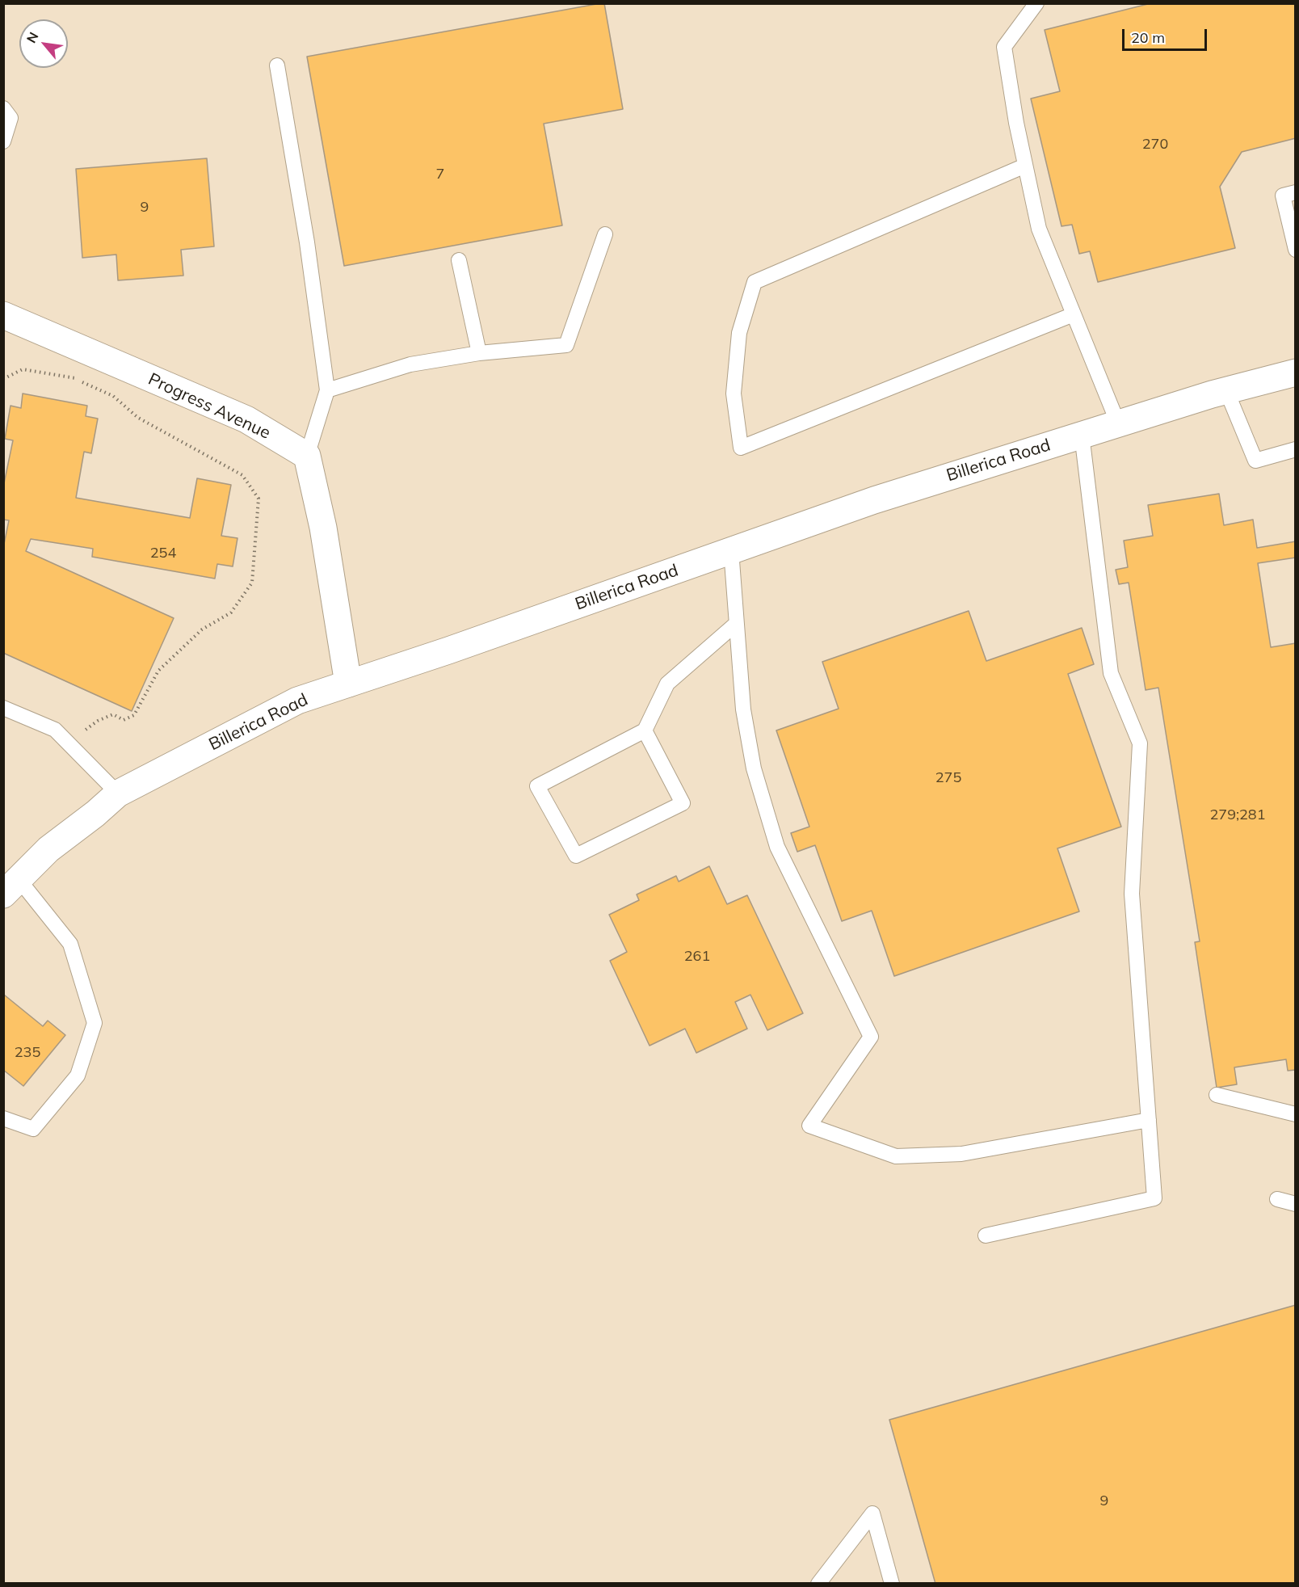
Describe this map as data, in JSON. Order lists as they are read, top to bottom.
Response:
{
  "streets": {
    "main road": ["Progress Avenue", "Billerica Road"]
  },
  "house_numbers": [
    "270",
    "7",
    "9",
    "254",
    "275",
    "279;281",
    "261",
    "235",
    "9"
  ],
  "scale_bar": "20 m",
  "north": "top left"
}
